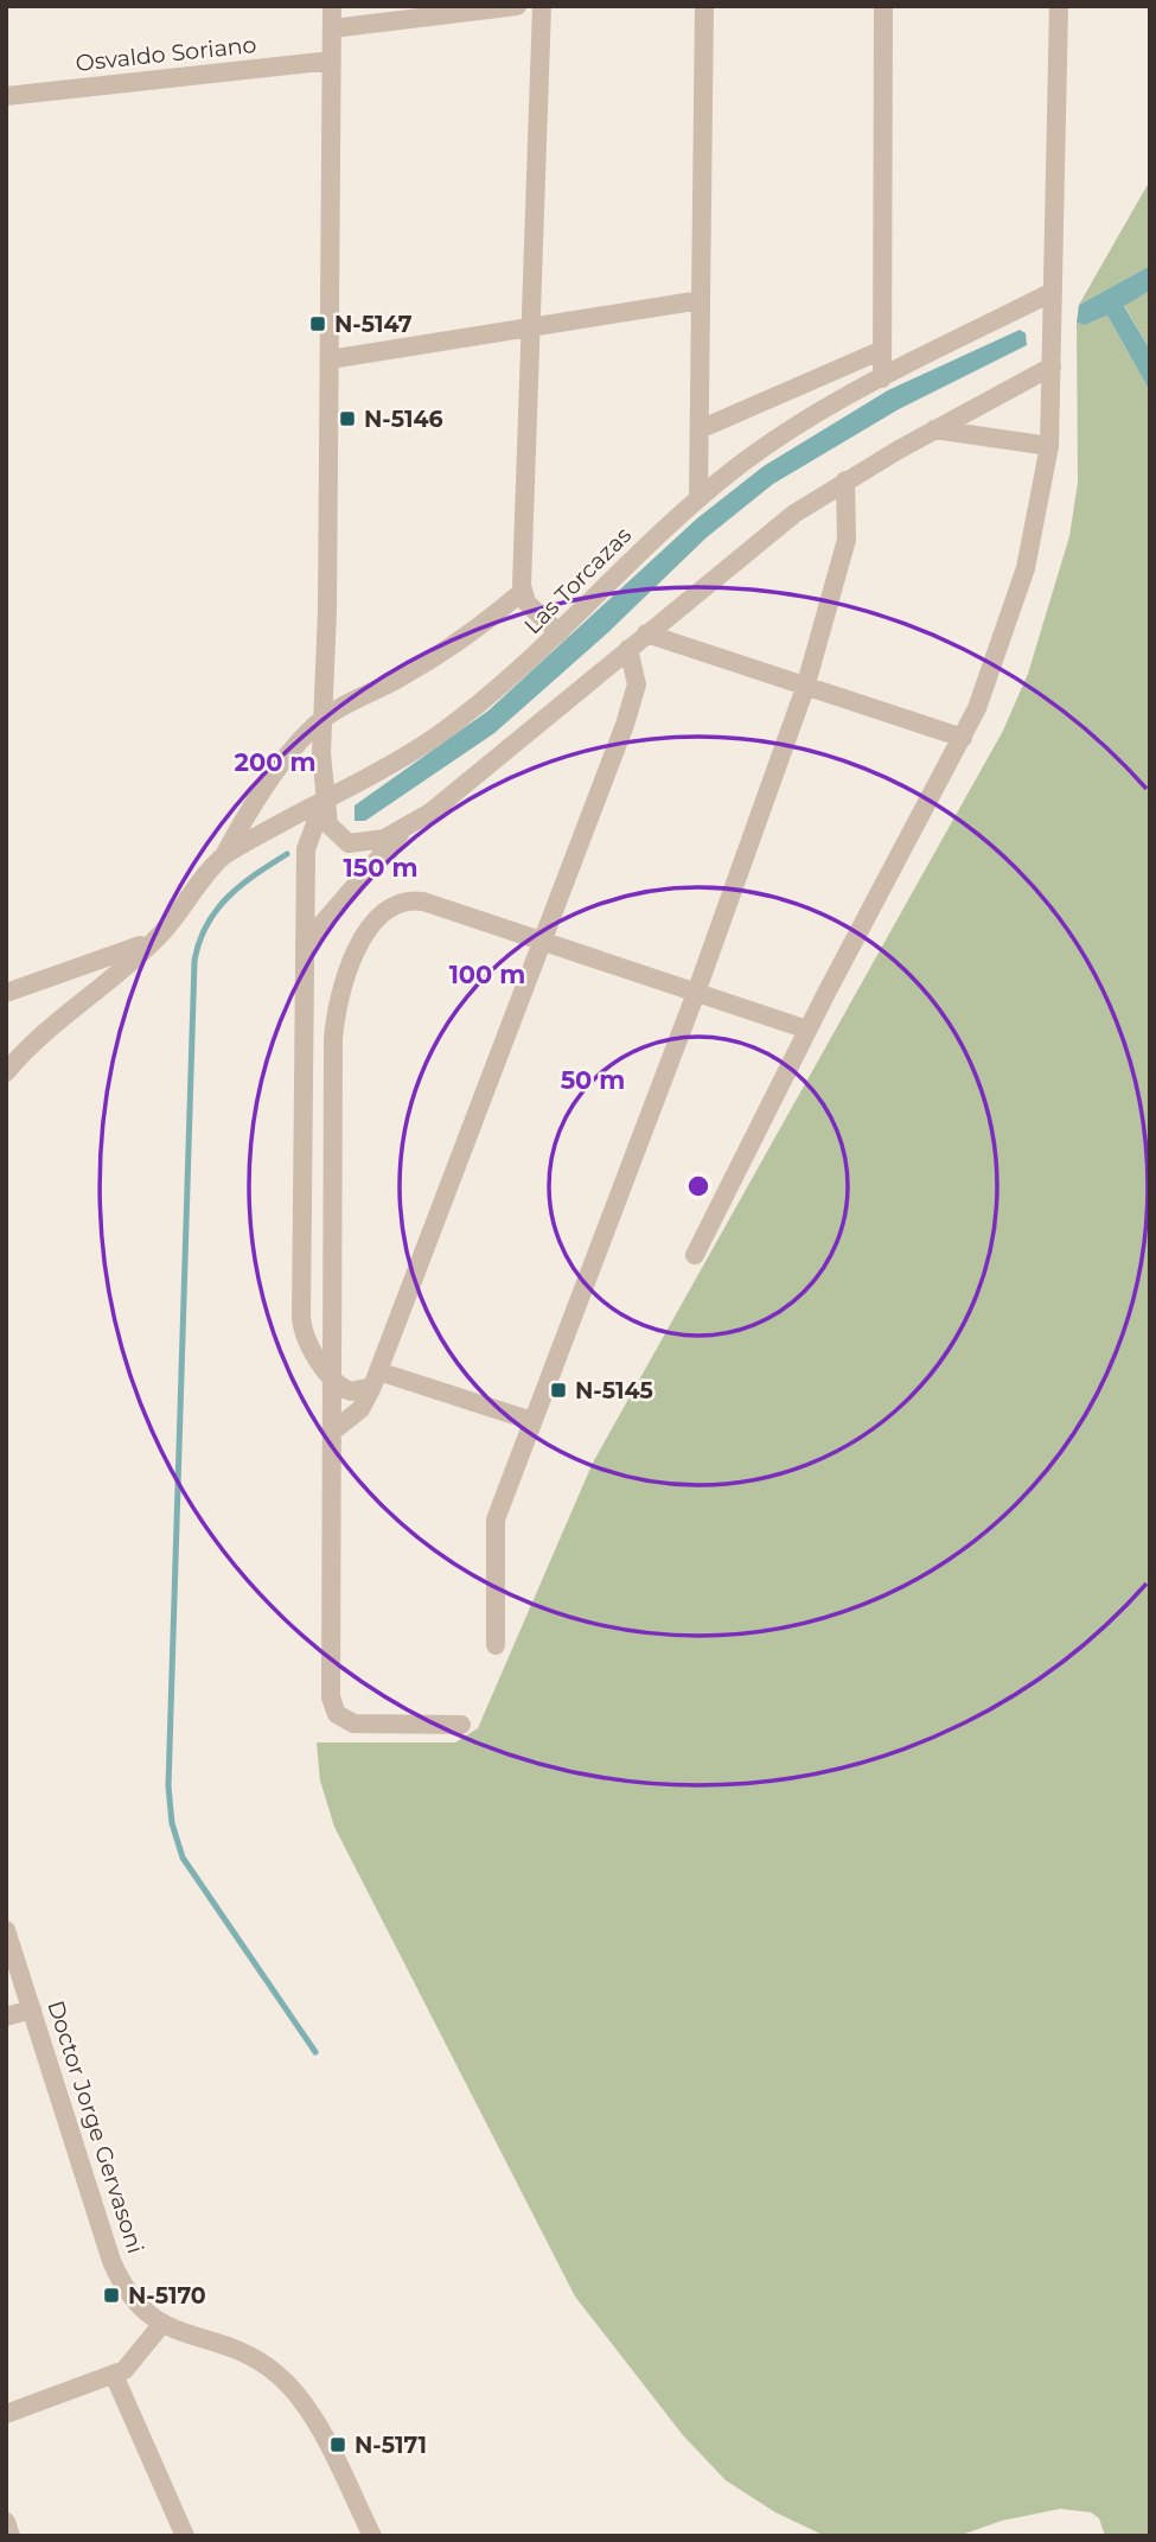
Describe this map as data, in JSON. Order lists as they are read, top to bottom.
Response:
{
  "streets": {
    "street": ["Osvaldo Soriano", "Las Torcazas", "Doctor Jorge Gervasoni"]
  },
  "places": {
    "transit": [
      "N-5147",
      "N-5146",
      "N-5145",
      "N-5170",
      "N-5171"
    ]
  },
  "rings": [
    "200 m",
    "150 m",
    "100 m",
    "50 m"
  ]
}
